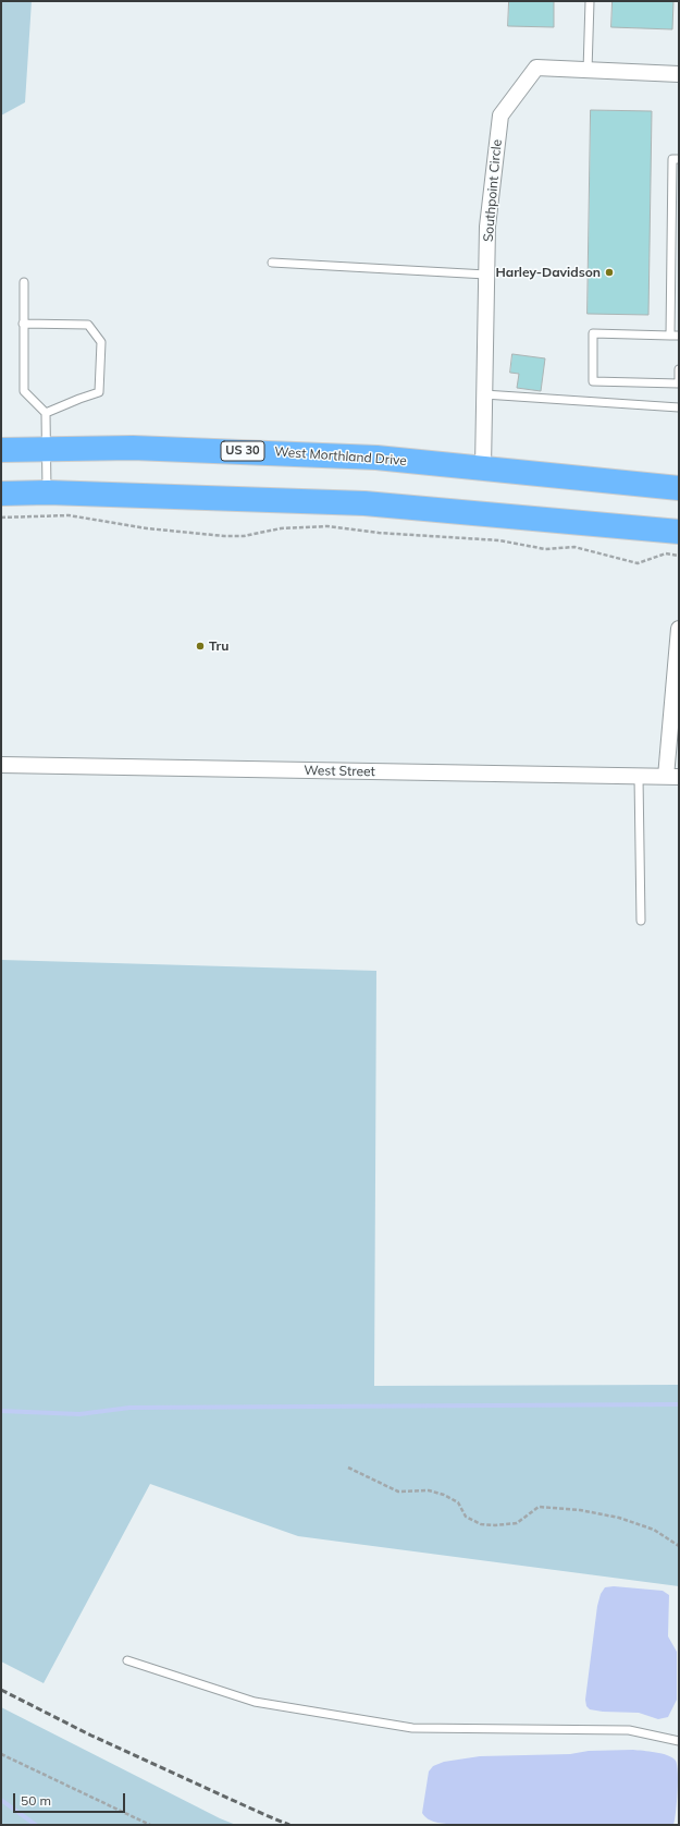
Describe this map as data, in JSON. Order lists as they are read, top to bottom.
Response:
{
  "streets": {
    "highway": ["US 30", "West Morthland Drive"],
    "street": ["Southpoint Circle", "West Street"]
  },
  "crossings": [
    ["Southpoint Circle", "West Morthland Drive"]
  ],
  "places": ["Harley-Davidson", "Tru"],
  "scale_bar": "50 m"
}
